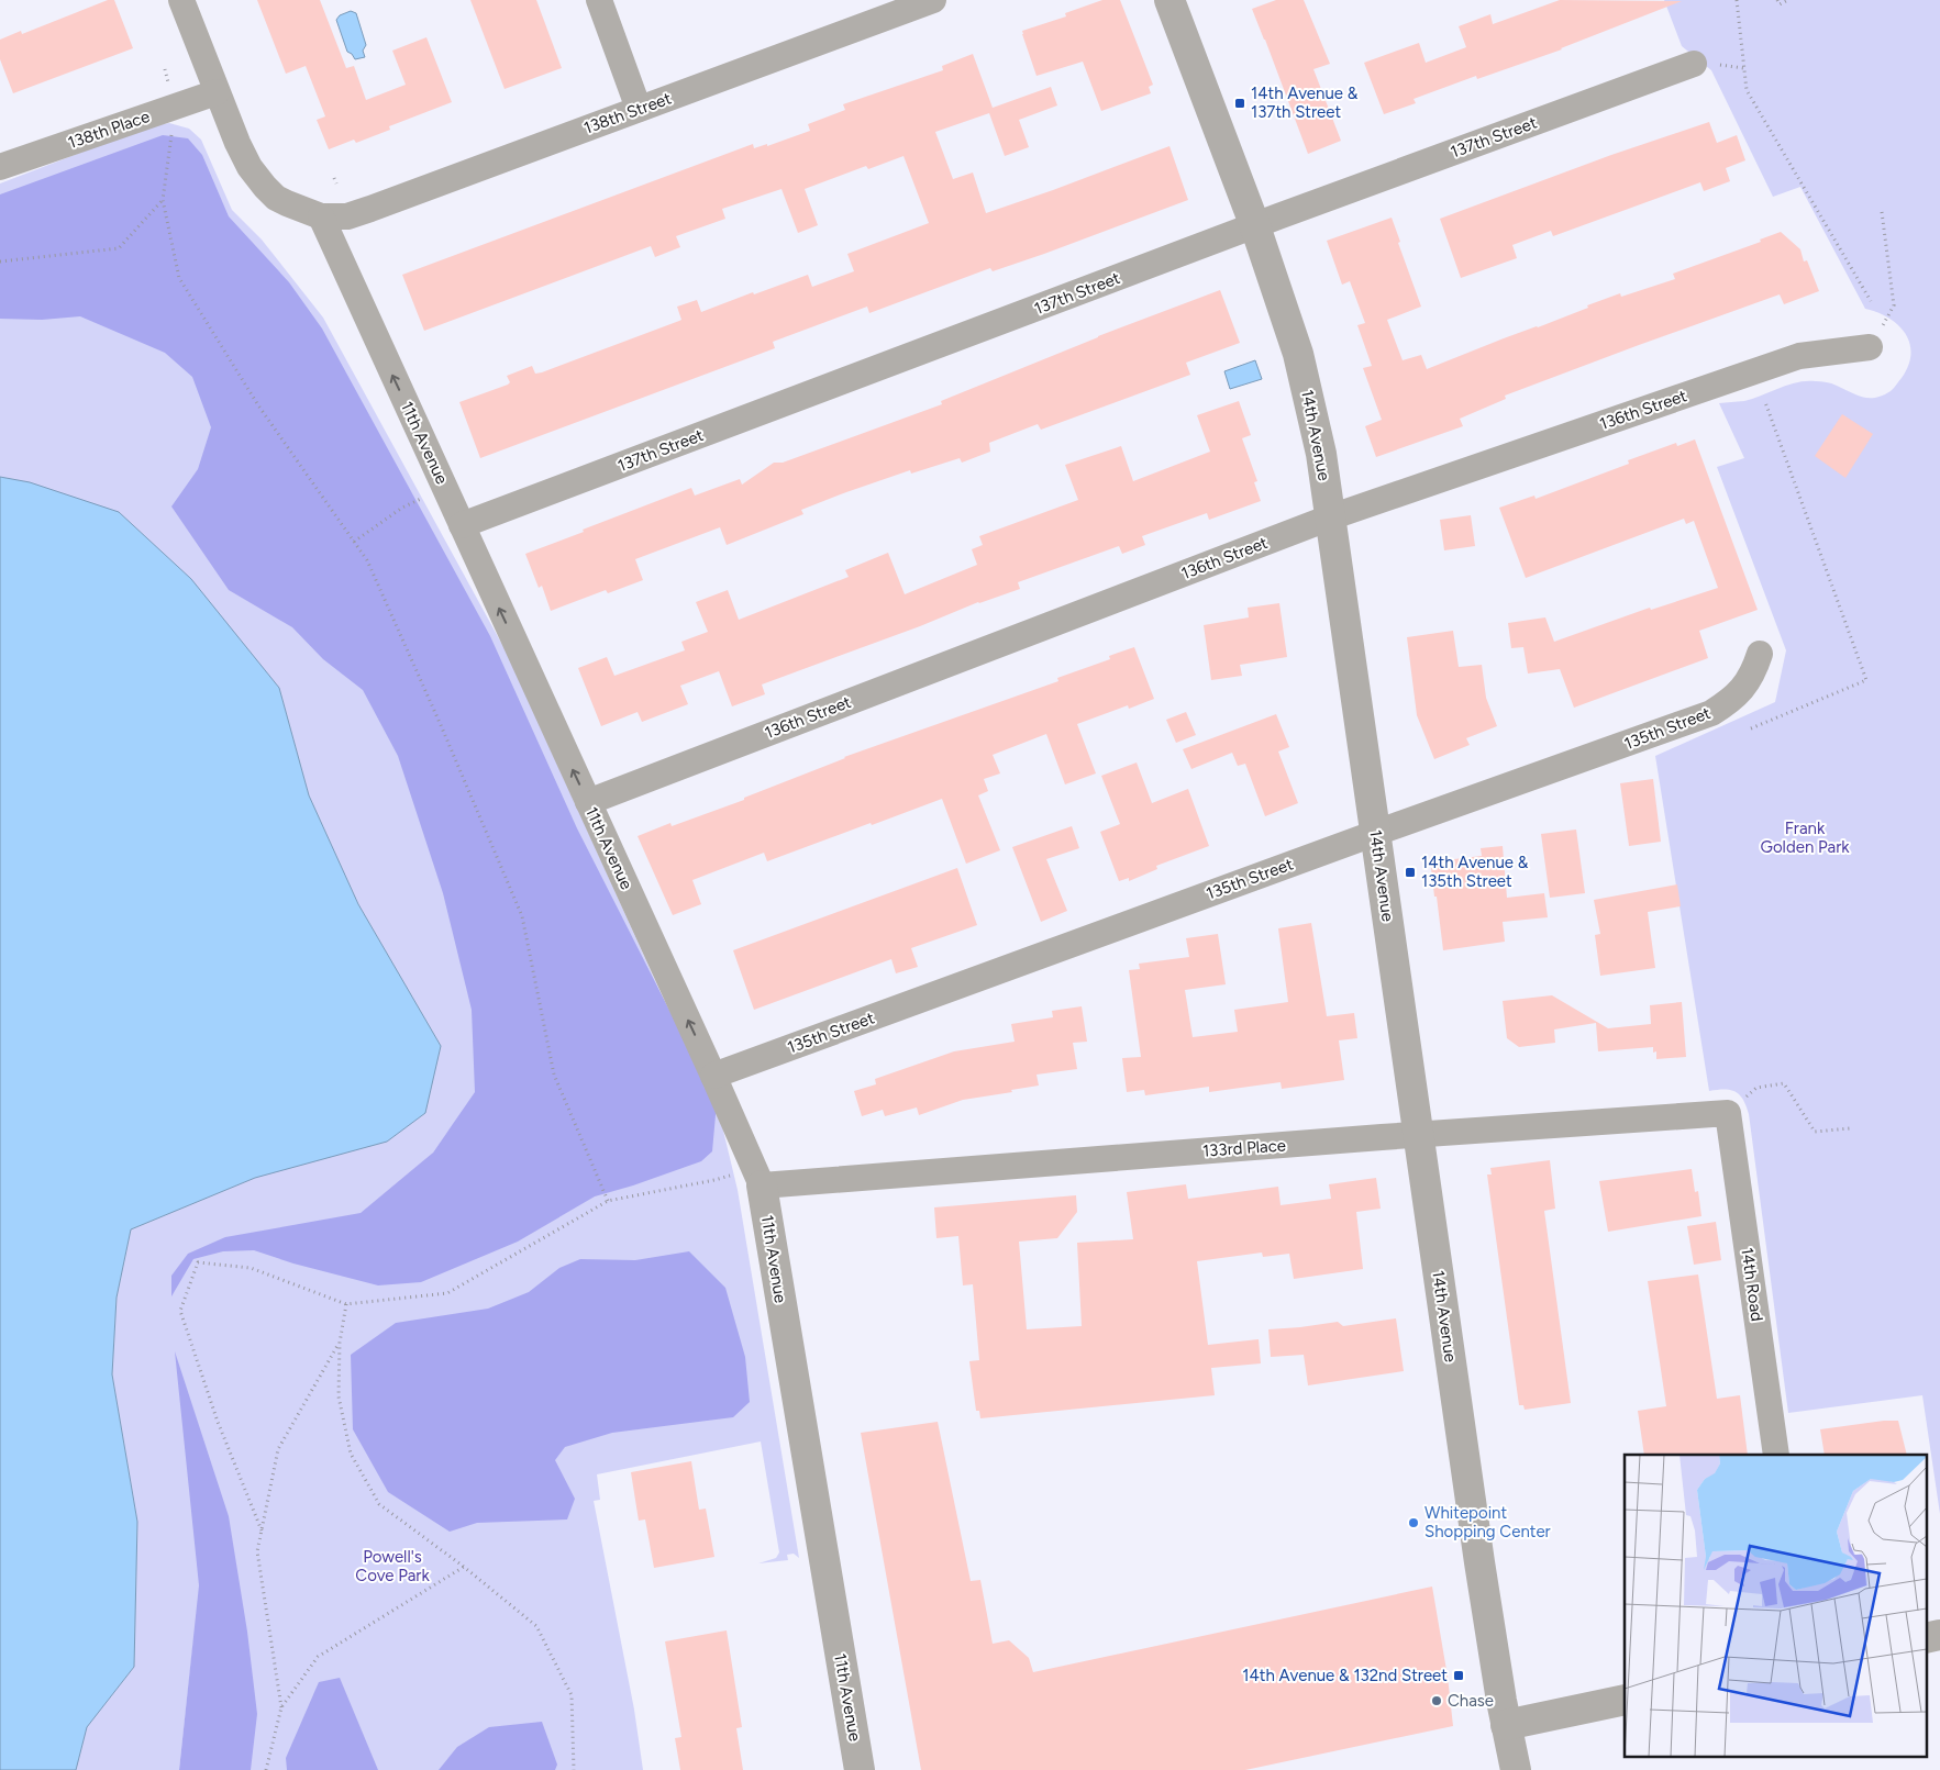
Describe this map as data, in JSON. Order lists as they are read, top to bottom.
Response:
{
  "streets": {
    "street": [
      "138th Street",
      "138th Place",
      "137th Street",
      "136th Street",
      "14th Avenue",
      "11th Avenue",
      "135th Street",
      "133rd Place",
      "14th Road"
    ]
  },
  "crossings": [
    ["138th Street", "11th Avenue"],
    ["137th Street", "14th Avenue"],
    ["137th Street", "11th Avenue"],
    ["136th Street", "14th Avenue"],
    ["136th Street", "11th Avenue"],
    ["14th Avenue", "135th Street"],
    ["14th Avenue", "133rd Place"],
    ["11th Avenue", "135th Street"],
    ["11th Avenue", "133rd Place"],
    ["133rd Place", "14th Road"]
  ],
  "one_way": ["11th Avenue"],
  "parks": ["Frank Golden Park", "Powell's Cove Park"],
  "places": {
    "transit": ["14th Avenue & 137th Street", "14th Avenue & 135th Street", "14th Avenue & 132nd Street"],
    "other": ["Whitepoint Shopping Center", "Chase"]
  }
}
